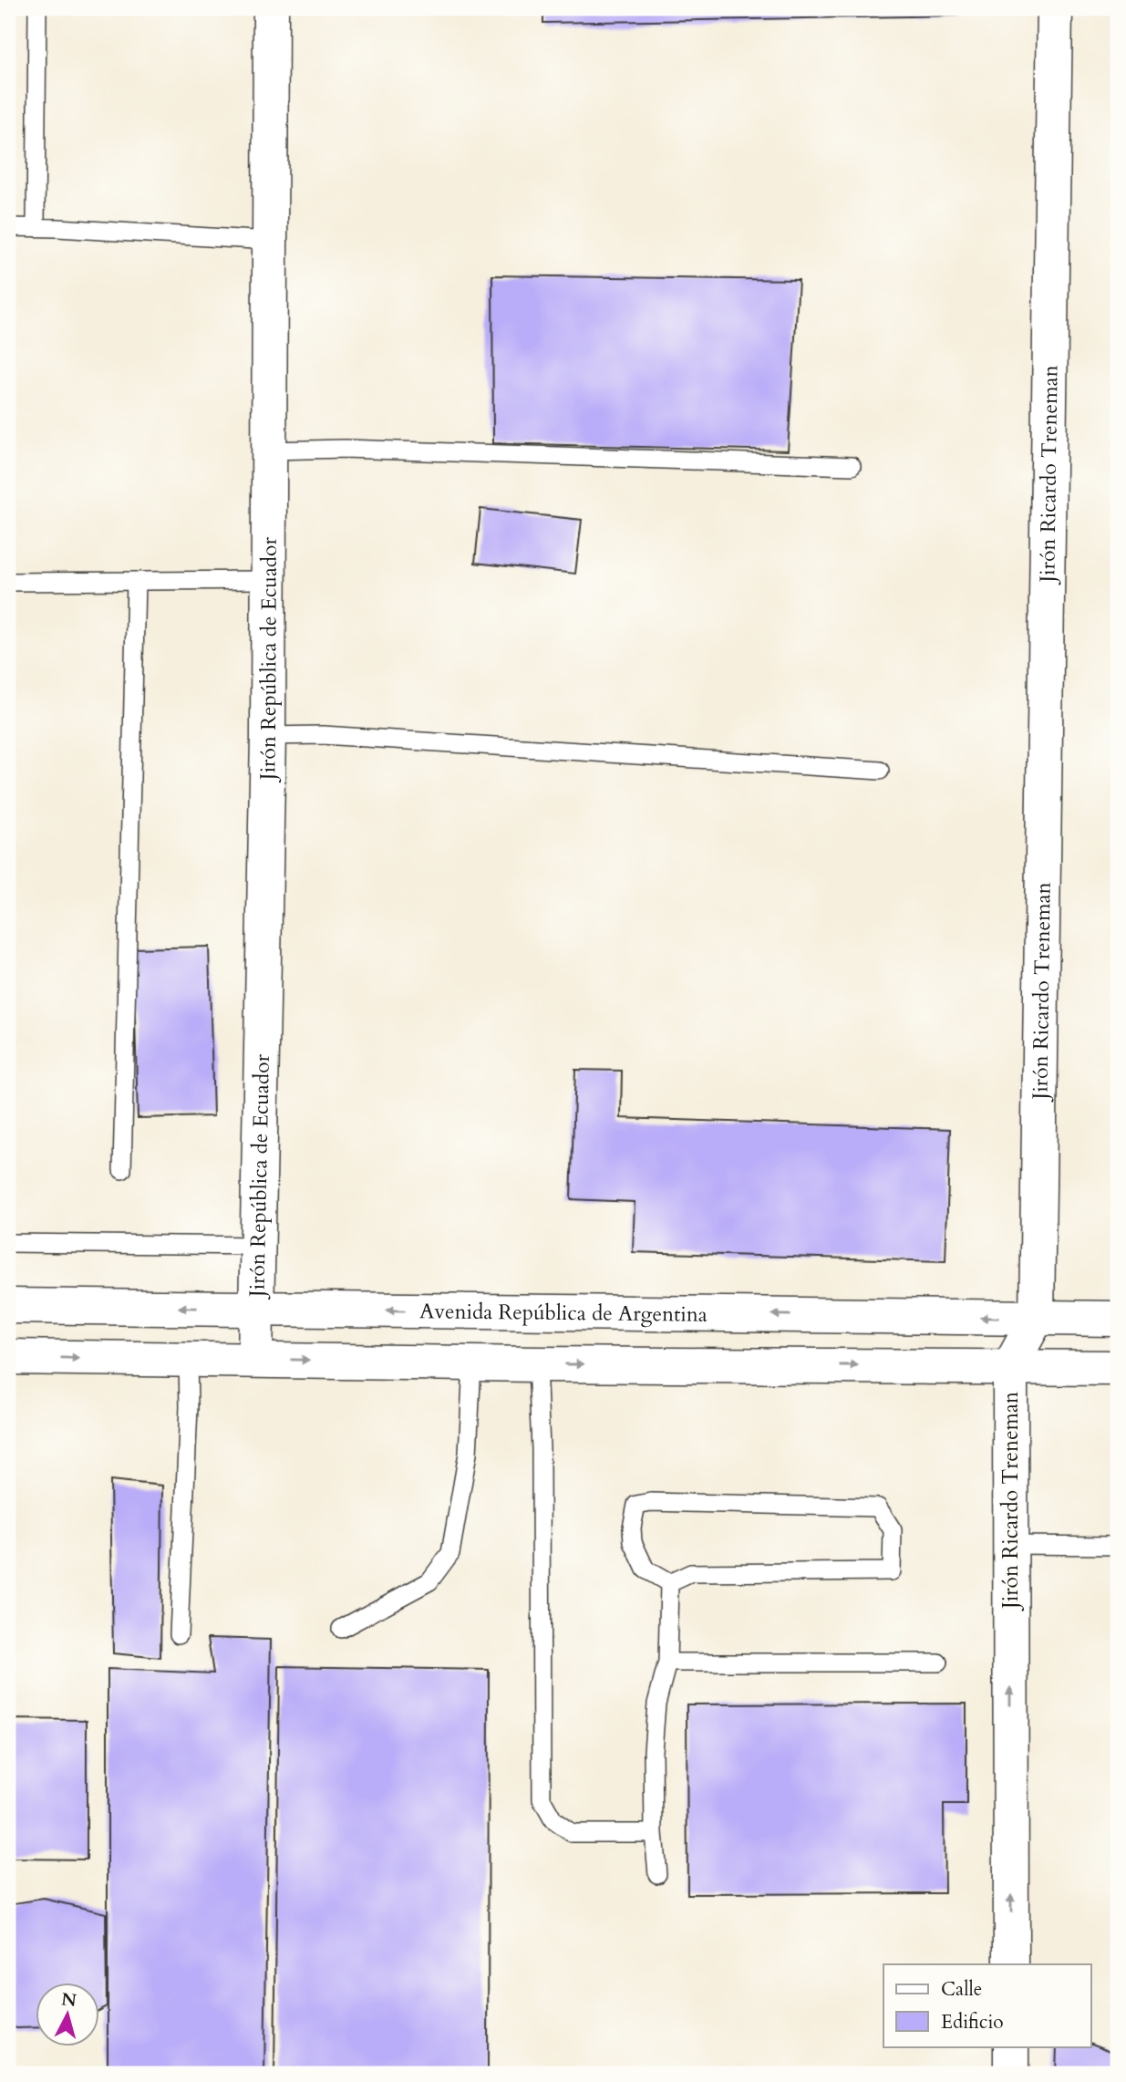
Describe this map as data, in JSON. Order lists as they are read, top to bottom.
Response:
{
  "streets": {
    "street": ["Jirón Ricardo Treneman", "Jirón República de Ecuador", "Avenida República de Argentina"]
  },
  "crossings": [
    ["Jirón Ricardo Treneman", "Avenida República de Argentina"],
    ["Jirón República de Ecuador", "Avenida República de Argentina"]
  ],
  "legend": ["Calle", "Edificio"],
  "north": "top"
}
